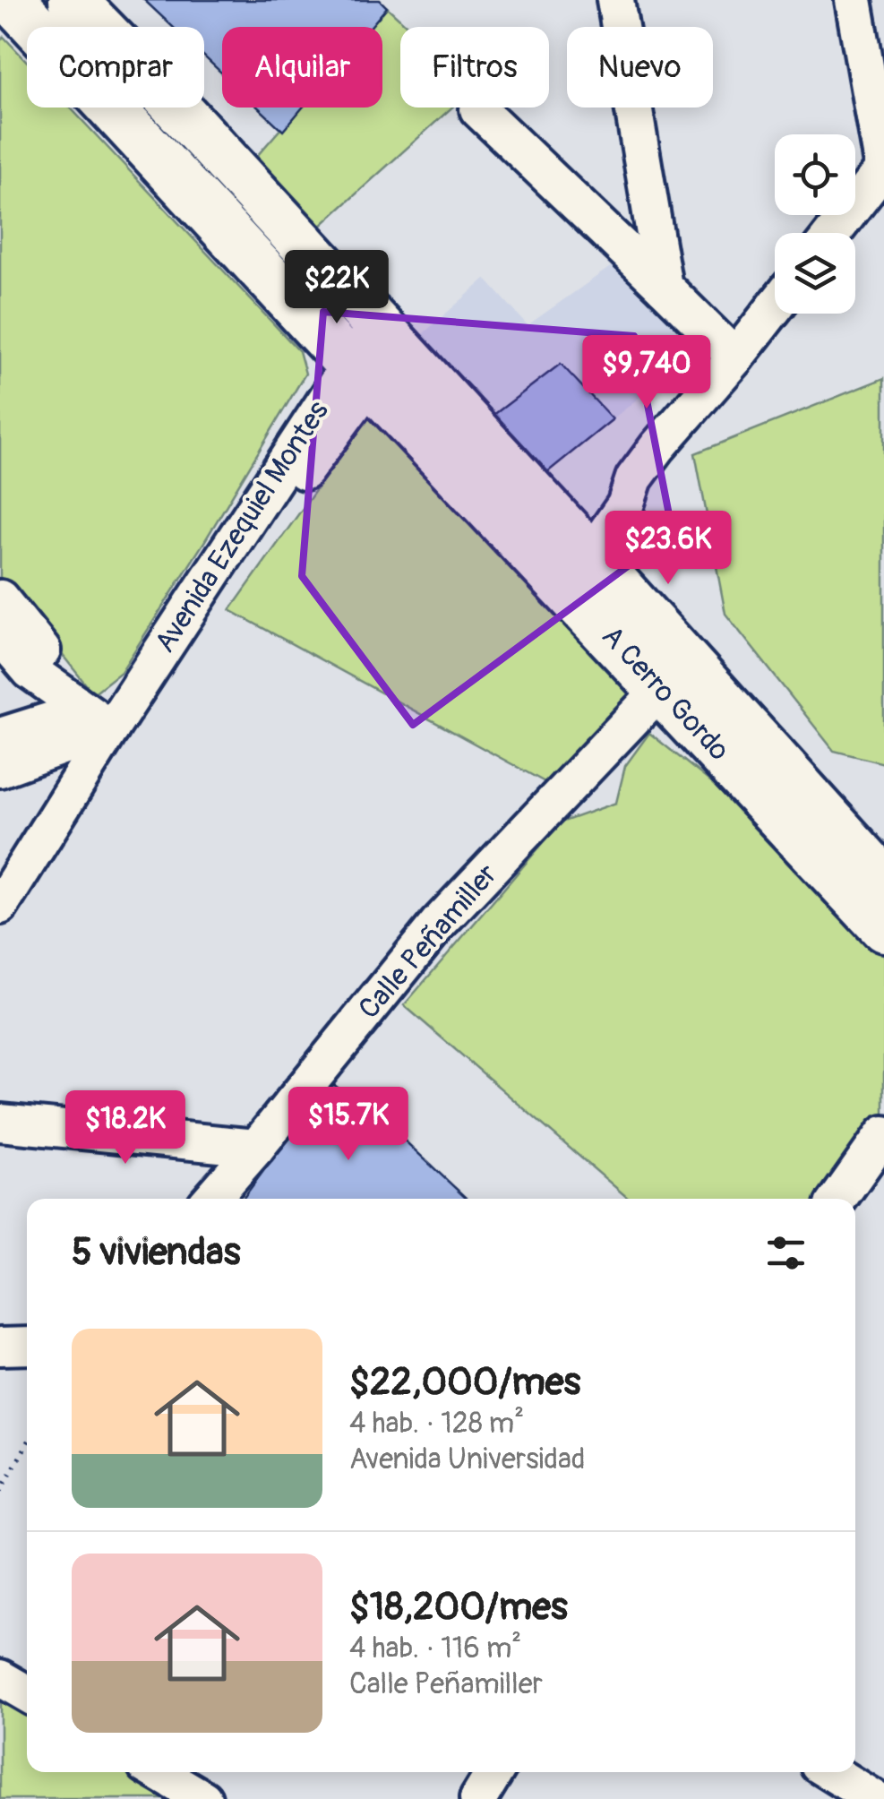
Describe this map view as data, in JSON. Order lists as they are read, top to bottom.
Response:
{
  "streets": {
    "main road": ["A Cerro Gordo"],
    "street": ["Avenida Ezequiel Montes", "Calle Peñamiller"]
  },
  "crossings": [
    ["Avenida Ezequiel Montes", "A Cerro Gordo"],
    ["A Cerro Gordo", "Calle Peñamiller"]
  ],
  "page": {
    "chip": [
      "Comprar",
      "Alquilar",
      "Filtros",
      "Nuevo"
    ],
    "price": [
      "$22K",
      "$9,740",
      "$23.6K",
      "$15.7K",
      "$18.2K"
    ],
    "heading": "5 viviendas",
    "list": [
      {
        "name": "$22,000/mes",
        "note": "4 hab. · 128 m² · Avenida Universidad"
      },
      {
        "name": "$18,200/mes",
        "note": "4 hab. · 116 m² · Calle Peñamiller"
      }
    ]
  }
}
